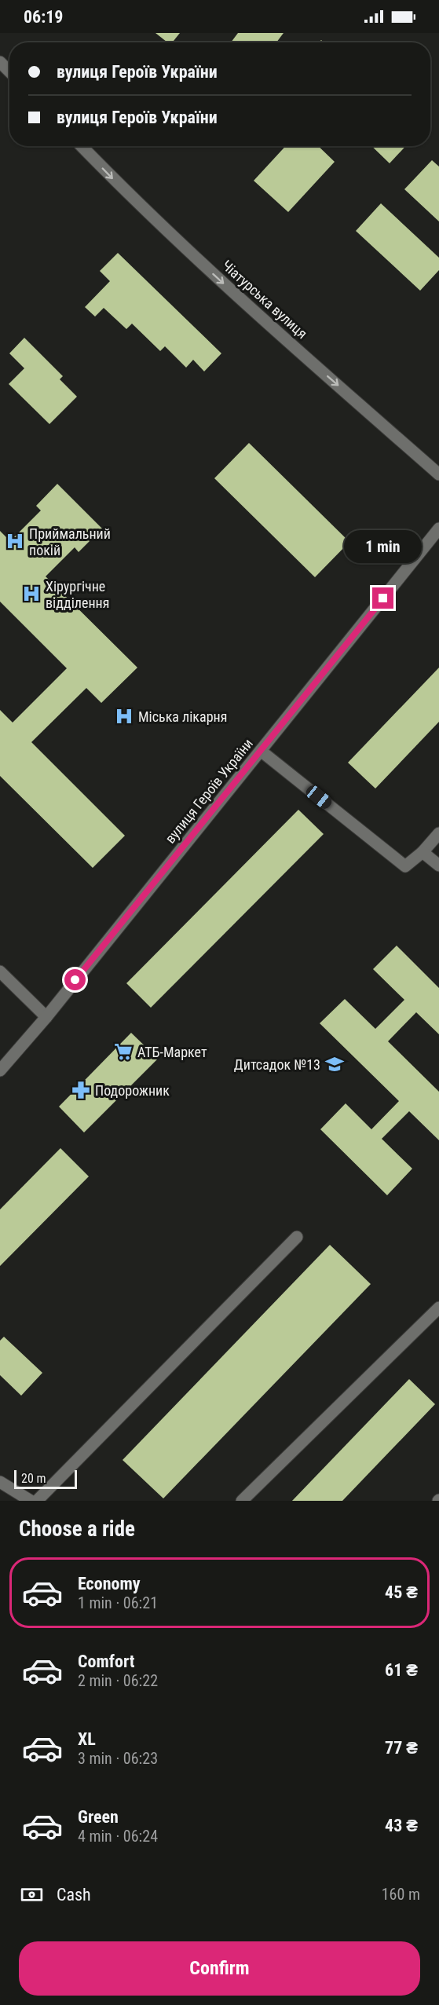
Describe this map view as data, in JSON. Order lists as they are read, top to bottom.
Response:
{
  "streets": {
    "street": ["Чіатурська вулиця", "вулиця Героїв України"]
  },
  "one_way": ["Чіатурська вулиця"],
  "places": {
    "hospital": ["Приймальний покій", "Хірургічне відділення", "Мiська лiкарня"],
    "supermarket": ["АТБ-Маркет"],
    "school or university": ["Дитсадок №13"],
    "pharmacy": ["Подорожник"]
  },
  "scale_bar": "20 m",
  "page": {
    "status": "06:19",
    "banner": ["вулиця Героїв України", "вулиця Героїв України"],
    "bubble": "1 min",
    "scale": "20 m",
    "heading": "Choose a ride",
    "list": [
      {
        "name": "Economy",
        "note": "1 min · 06:21",
        "value": "45 ₴"
      },
      {
        "name": "Comfort",
        "note": "2 min · 06:22",
        "value": "61 ₴"
      },
      {
        "name": "XL",
        "note": "3 min · 06:23",
        "value": "77 ₴"
      },
      {
        "name": "Green",
        "note": "4 min · 06:24",
        "value": "43 ₴"
      }
    ],
    "pay": ["Cash", "160 m"],
    "buttons": "Confirm"
  }
}
